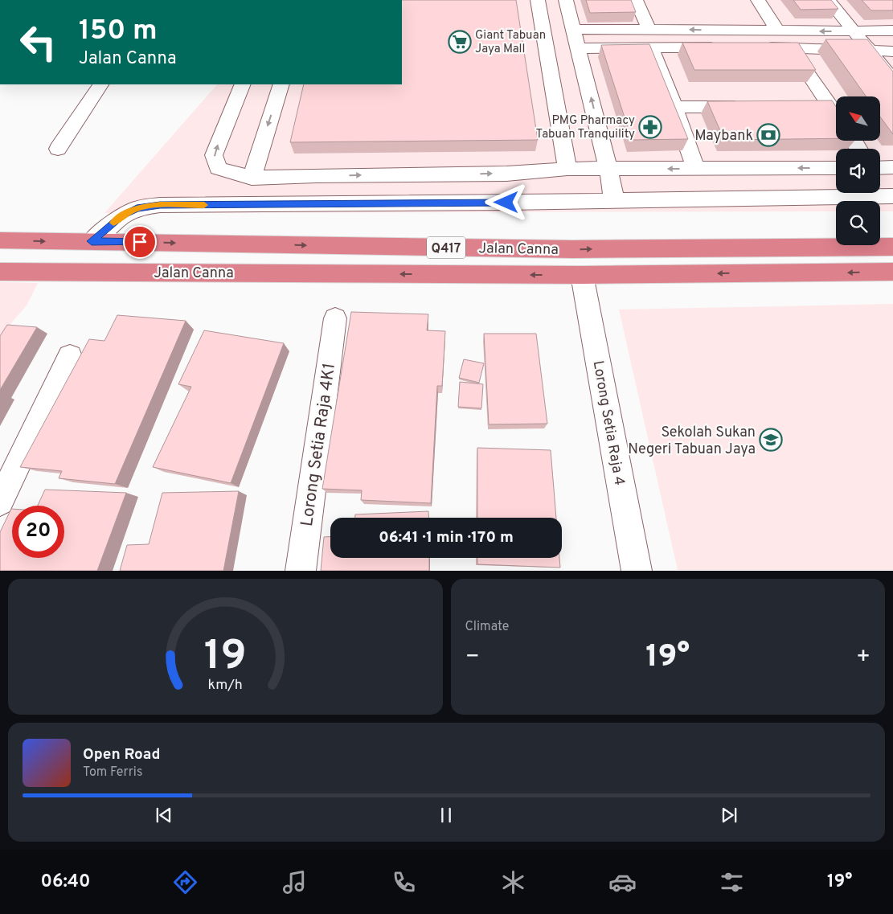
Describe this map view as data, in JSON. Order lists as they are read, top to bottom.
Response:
{
  "streets": {
    "highway": ["Q417", "Jalan Canna"],
    "street": ["Lorong Setia Raja 4", "Lorong Setia Raja 4K1"]
  },
  "crossings": [
    ["Jalan Canna", "Lorong Setia Raja 4"]
  ],
  "places": {
    "supermarket": ["Giant Tabuan Jaya Mall"],
    "pharmacy": ["PMG Pharmacy Tabuan Tranquility"],
    "bank": ["Maybank"],
    "school or university": ["Sekolah Sukan Negeri Tabuan Jaya"]
  },
  "north": "top left",
  "page": {
    "turn": ["150 m", "Jalan Canna"],
    "limit": "20",
    "trip": "06:41 · 1 min · 170 m",
    "tile": "Climate",
    "heat": ["−", "19°", "+"],
    "song": ["Open Road", "Tom Ferris"],
    "tabs": ["06:40", "19°"],
    "gauge": ["19", "km/h"]
  }
}
